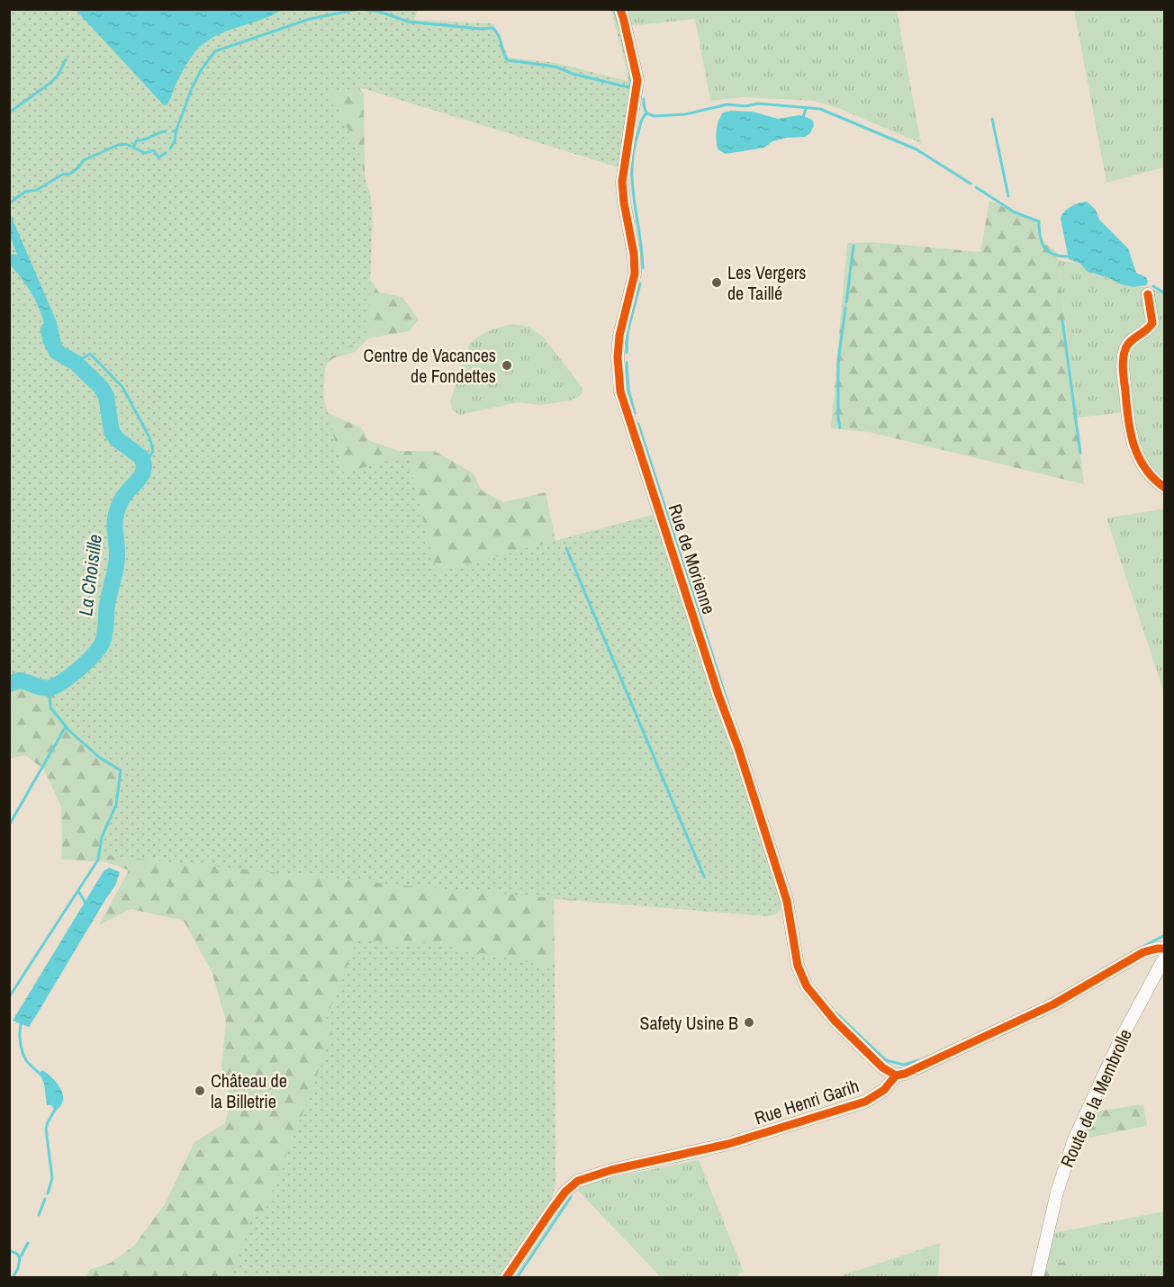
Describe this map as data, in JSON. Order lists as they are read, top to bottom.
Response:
{
  "streets": {
    "street": ["Rue de Morienne", "Route de la Membrolle", "Rue Henri Garih"]
  },
  "crossings": [
    ["Rue de Morienne", "Rue Henri Garih"]
  ],
  "water": ["La Choisille"],
  "places": [
    "Les Vergers de Taillé",
    "Centre de Vacances de Fondettes",
    "Safety Usine B",
    "Château de la Billetrie"
  ]
}
